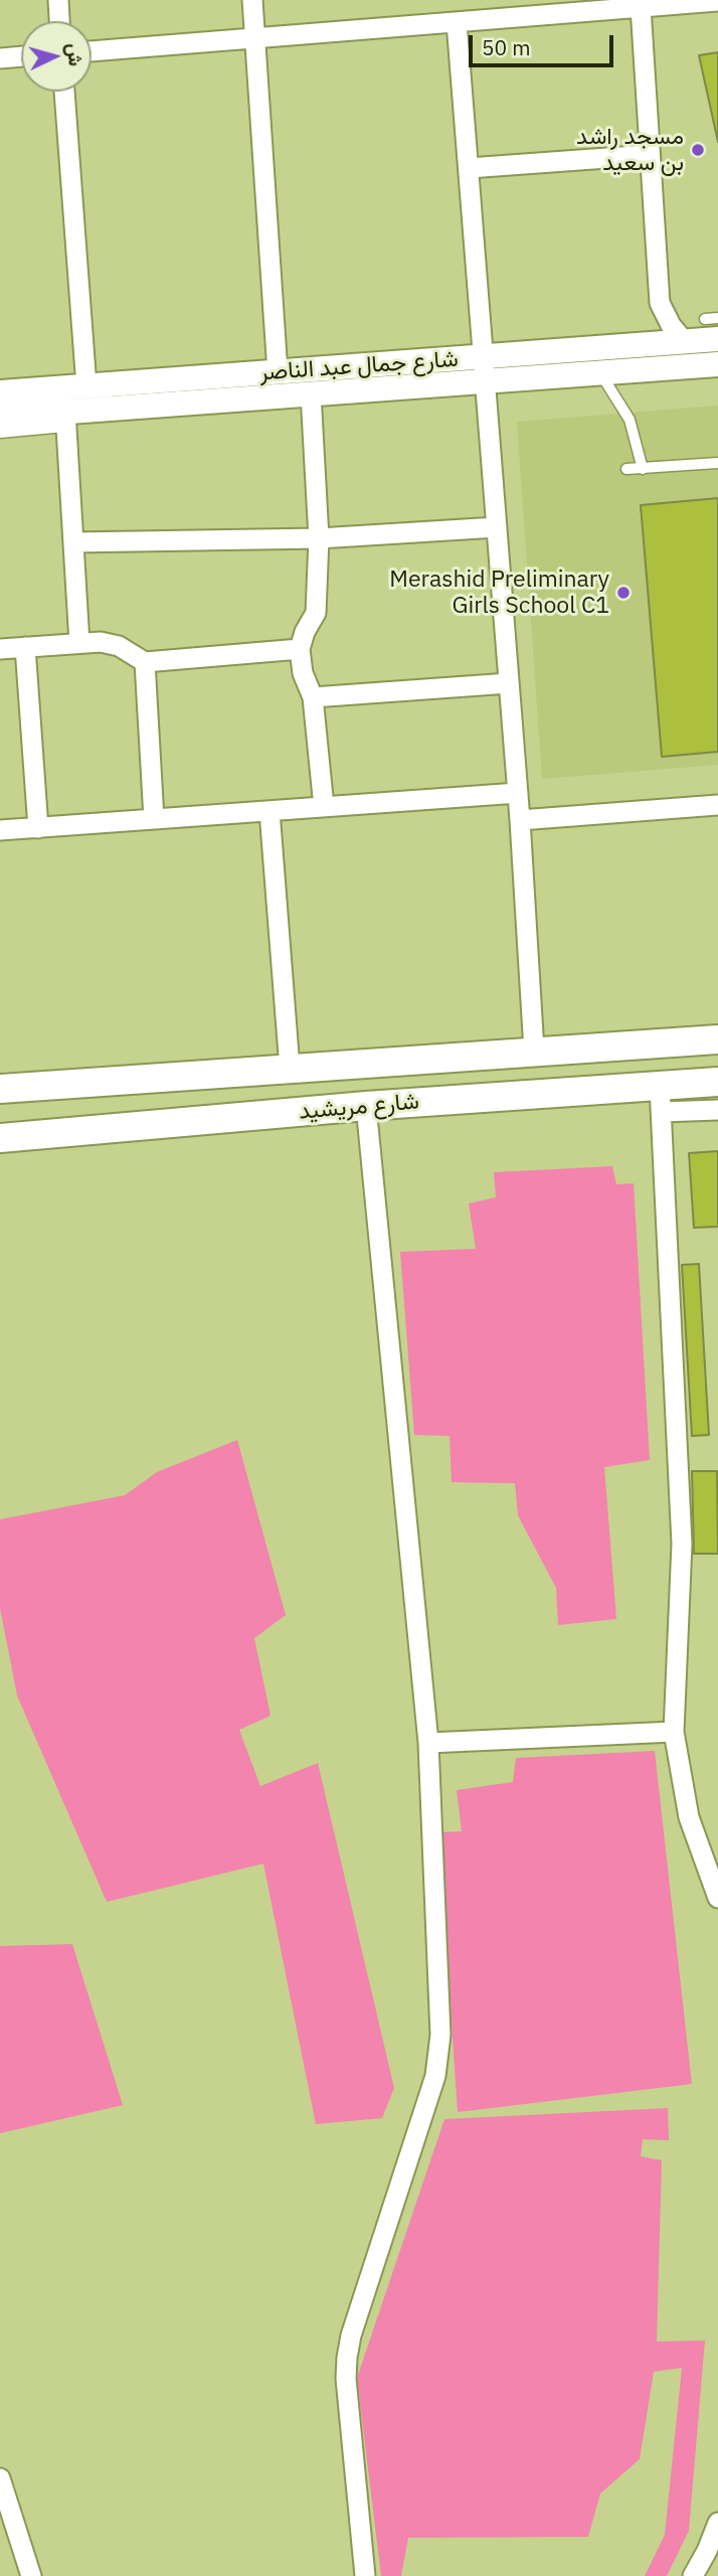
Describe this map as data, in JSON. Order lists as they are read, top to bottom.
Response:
{
  "streets": {
    "main road": ["شارع مريشيد"],
    "street": ["شارع جمال عبد الناصر"]
  },
  "places": ["مسجد راشد بن سعيد", "Merashid Preliminary Girls School C1"],
  "scale_bar": "50 m",
  "north": "right"
}
